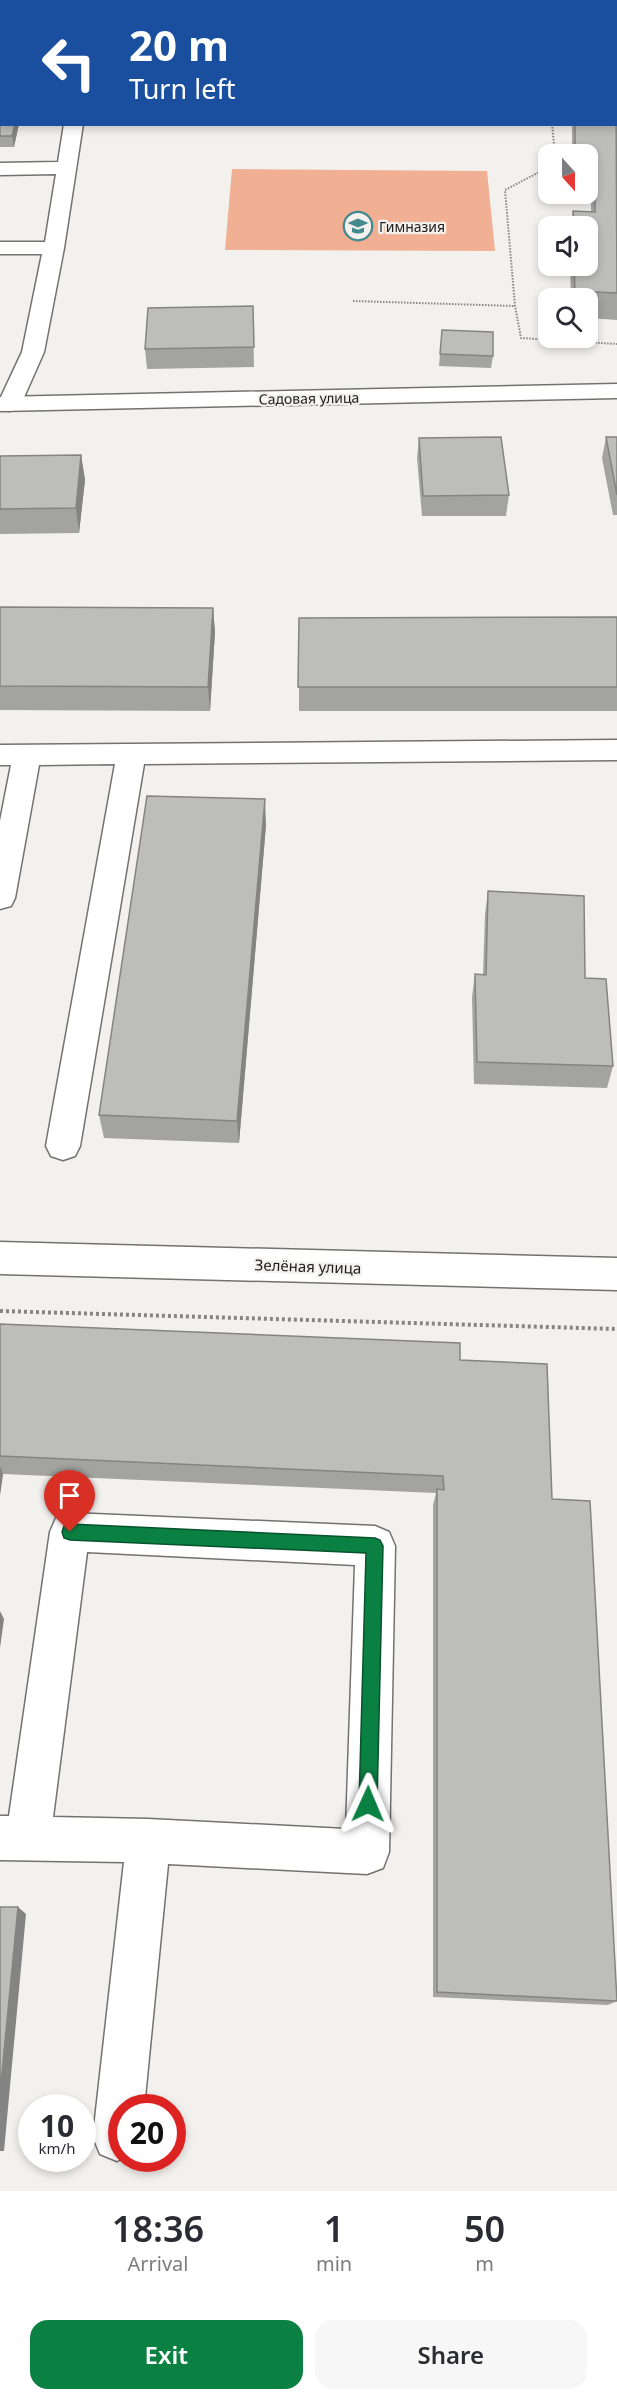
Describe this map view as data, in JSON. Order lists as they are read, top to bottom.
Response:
{
  "streets": {
    "street": ["Садовая улица", "Зелёная улица"]
  },
  "places": {
    "school or university": ["Гимназия"]
  },
  "north": "bottom",
  "page": {
    "turn": ["20 m", "Turn left"],
    "speed": "10 km/h",
    "limit": "20",
    "eta": [
      "18:36",
      "Arrival",
      "1",
      "min",
      "50",
      "m"
    ],
    "buttons": ["Exit", "Share"]
  }
}
